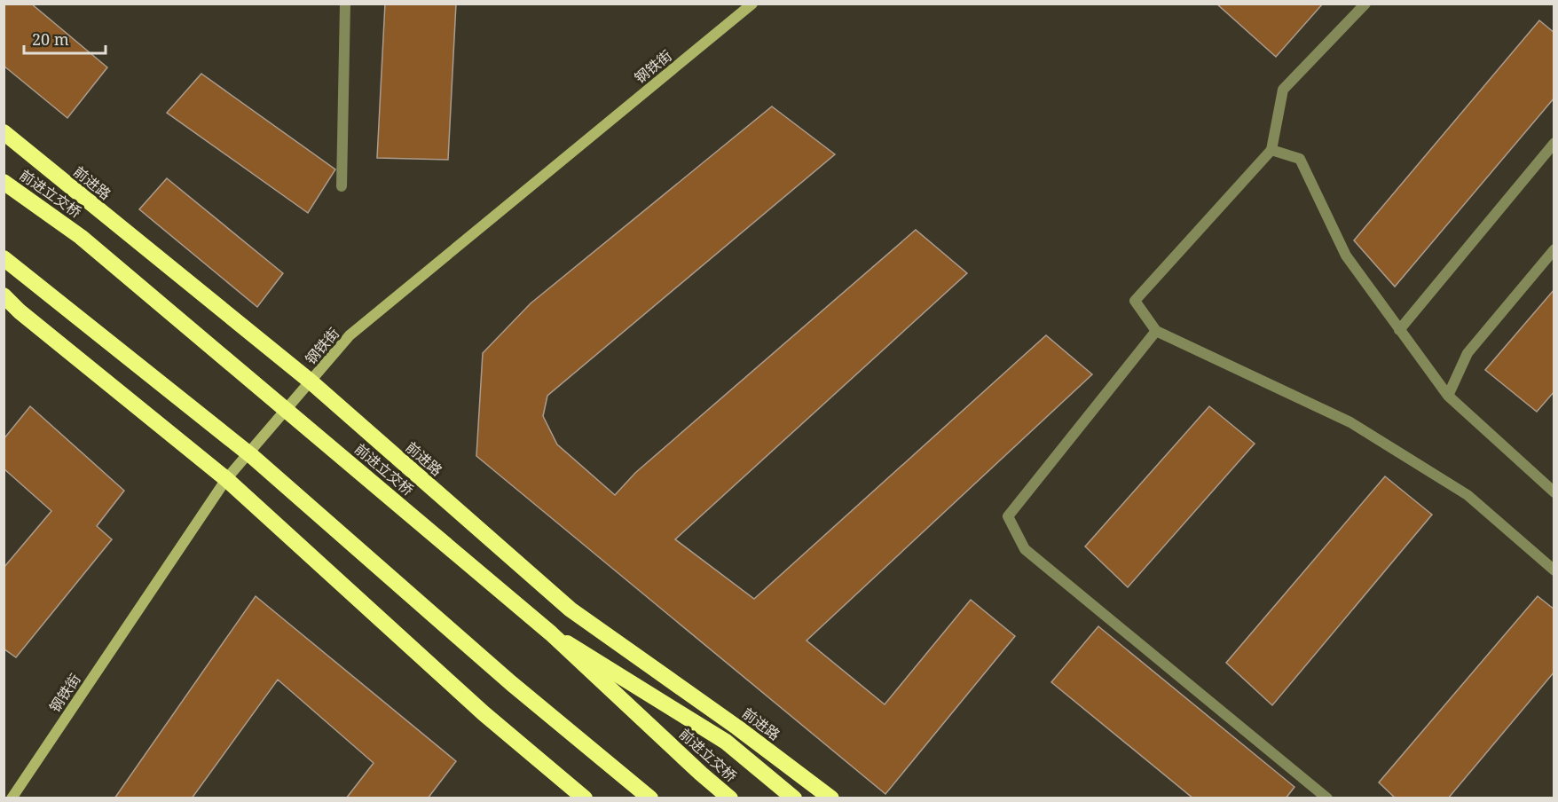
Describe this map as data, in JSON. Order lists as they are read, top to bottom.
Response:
{
  "streets": {
    "highway": ["前进路", "前进立交桥"],
    "street": ["钢铁街"]
  },
  "crossings": [
    ["钢铁街", "前进路"]
  ],
  "scale_bar": "20 m"
}
